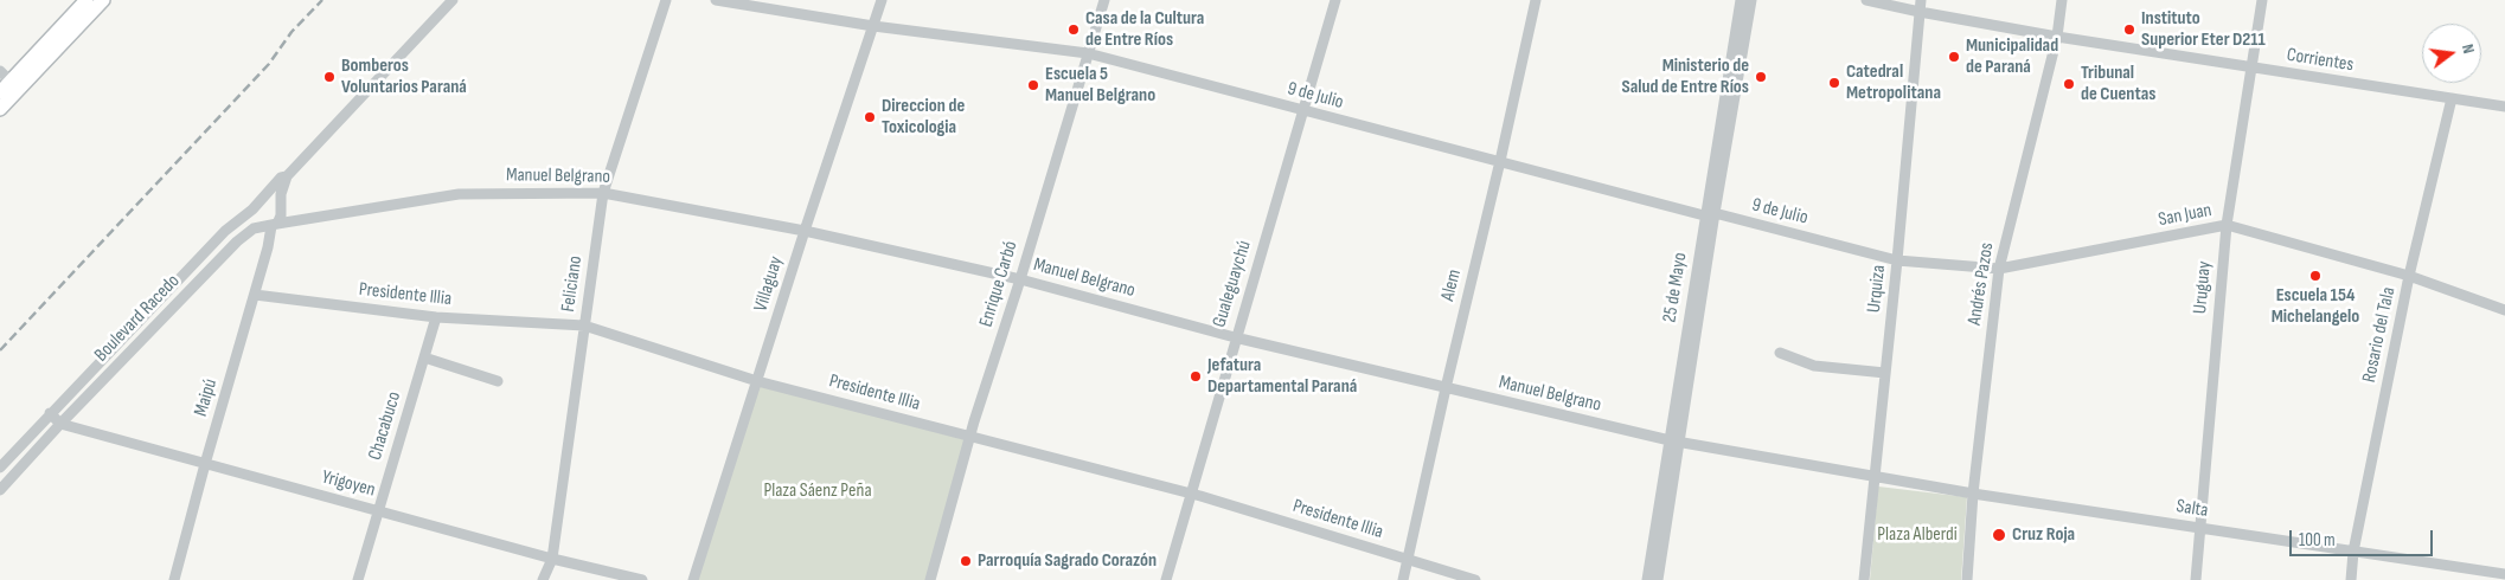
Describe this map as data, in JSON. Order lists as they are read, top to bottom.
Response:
{
  "streets": {
    "street": [
      "Corrientes",
      "9 de Julio",
      "Manuel Belgrano",
      "San Juan",
      "Feliciano",
      "Villaguay",
      "Enrique Carbó",
      "Gualeguaychú",
      "Andrés Pazos",
      "Alem",
      "25 de Mayo",
      "Uruguay",
      "Urquiza",
      "Presidente Illia",
      "Boulevard Racedo",
      "Rosario del Tala",
      "Maipú",
      "Chacabuco",
      "Yrigoyen",
      "Salta"
    ]
  },
  "crossings": [
    ["Corrientes", "Andrés Pazos"],
    ["Corrientes", "Uruguay"],
    ["Corrientes", "Urquiza"],
    ["Corrientes", "Rosario del Tala"],
    ["9 de Julio", "San Juan"],
    ["9 de Julio", "Villaguay"],
    ["9 de Julio", "Enrique Carbó"],
    ["9 de Julio", "Gualeguaychú"],
    ["9 de Julio", "Alem"],
    ["9 de Julio", "25 de Mayo"],
    ["9 de Julio", "Urquiza"],
    ["Manuel Belgrano", "Feliciano"],
    ["Manuel Belgrano", "Villaguay"],
    ["Manuel Belgrano", "Enrique Carbó"],
    ["Manuel Belgrano", "Gualeguaychú"],
    ["Manuel Belgrano", "Alem"],
    ["Manuel Belgrano", "25 de Mayo"],
    ["Manuel Belgrano", "Urquiza"],
    ["Manuel Belgrano", "Boulevard Racedo"],
    ["Manuel Belgrano", "Maipú"],
    ["Manuel Belgrano", "Salta"],
    ["San Juan", "Andrés Pazos"],
    ["San Juan", "Uruguay"],
    ["San Juan", "Urquiza"],
    ["San Juan", "Rosario del Tala"],
    ["Feliciano", "Presidente Illia"],
    ["Feliciano", "Yrigoyen"],
    ["Villaguay", "Presidente Illia"],
    ["Enrique Carbó", "Presidente Illia"],
    ["Gualeguaychú", "Presidente Illia"],
    ["Andrés Pazos", "Salta"],
    ["Alem", "Presidente Illia"],
    ["Uruguay", "Salta"],
    ["Urquiza", "Salta"],
    ["Presidente Illia", "Maipú"],
    ["Presidente Illia", "Chacabuco"],
    ["Boulevard Racedo", "Maipú"],
    ["Boulevard Racedo", "Yrigoyen"],
    ["Rosario del Tala", "Salta"],
    ["Maipú", "Yrigoyen"],
    ["Chacabuco", "Yrigoyen"]
  ],
  "parks": ["Plaza Sáenz Peña", "Plaza Alberdi"],
  "places": [
    "Casa de la Cultura de Entre Ríos",
    "Instituto Superior Eter D211",
    "Municipalidad de Paraná",
    "Bomberos Voluntarios Paraná",
    "Ministerio de Salud de Entre Ríos",
    "Catedral Metropolitana",
    "Tribunal de Cuentas",
    "Escuela 5 Manuel Belgrano",
    "Direccion de Toxicologia",
    "Escuela 154 Michelangelo",
    "Jefatura Departamental Paraná",
    "Cruz Roja",
    "Parroquía Sagrado Corazón"
  ],
  "scale_bar": "100 m",
  "north": "right"
}
